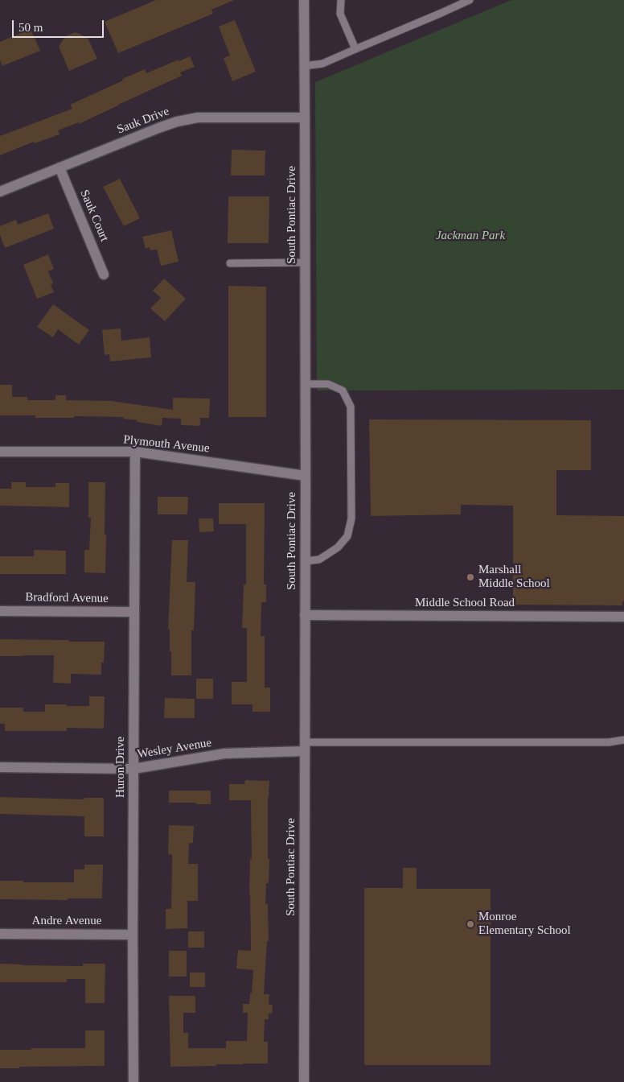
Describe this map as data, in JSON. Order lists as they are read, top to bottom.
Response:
{
  "streets": {
    "street": [
      "Sauk Drive",
      "South Pontiac Drive",
      "Sauk Court",
      "Plymouth Avenue",
      "Bradford Avenue",
      "Middle School Road",
      "Wesley Avenue",
      "Huron Drive",
      "Andre Avenue"
    ]
  },
  "crossings": [
    ["Sauk Drive", "South Pontiac Drive"],
    ["Sauk Drive", "Sauk Court"],
    ["South Pontiac Drive", "Plymouth Avenue"],
    ["South Pontiac Drive", "Middle School Road"],
    ["South Pontiac Drive", "Wesley Avenue"],
    ["Plymouth Avenue", "Huron Drive"],
    ["Bradford Avenue", "Huron Drive"],
    ["Wesley Avenue", "Huron Drive"],
    ["Huron Drive", "Andre Avenue"]
  ],
  "parks": ["Jackman Park"],
  "places": ["Marshall Middle School", "Monroe Elementary School"],
  "scale_bar": "50 m"
}
